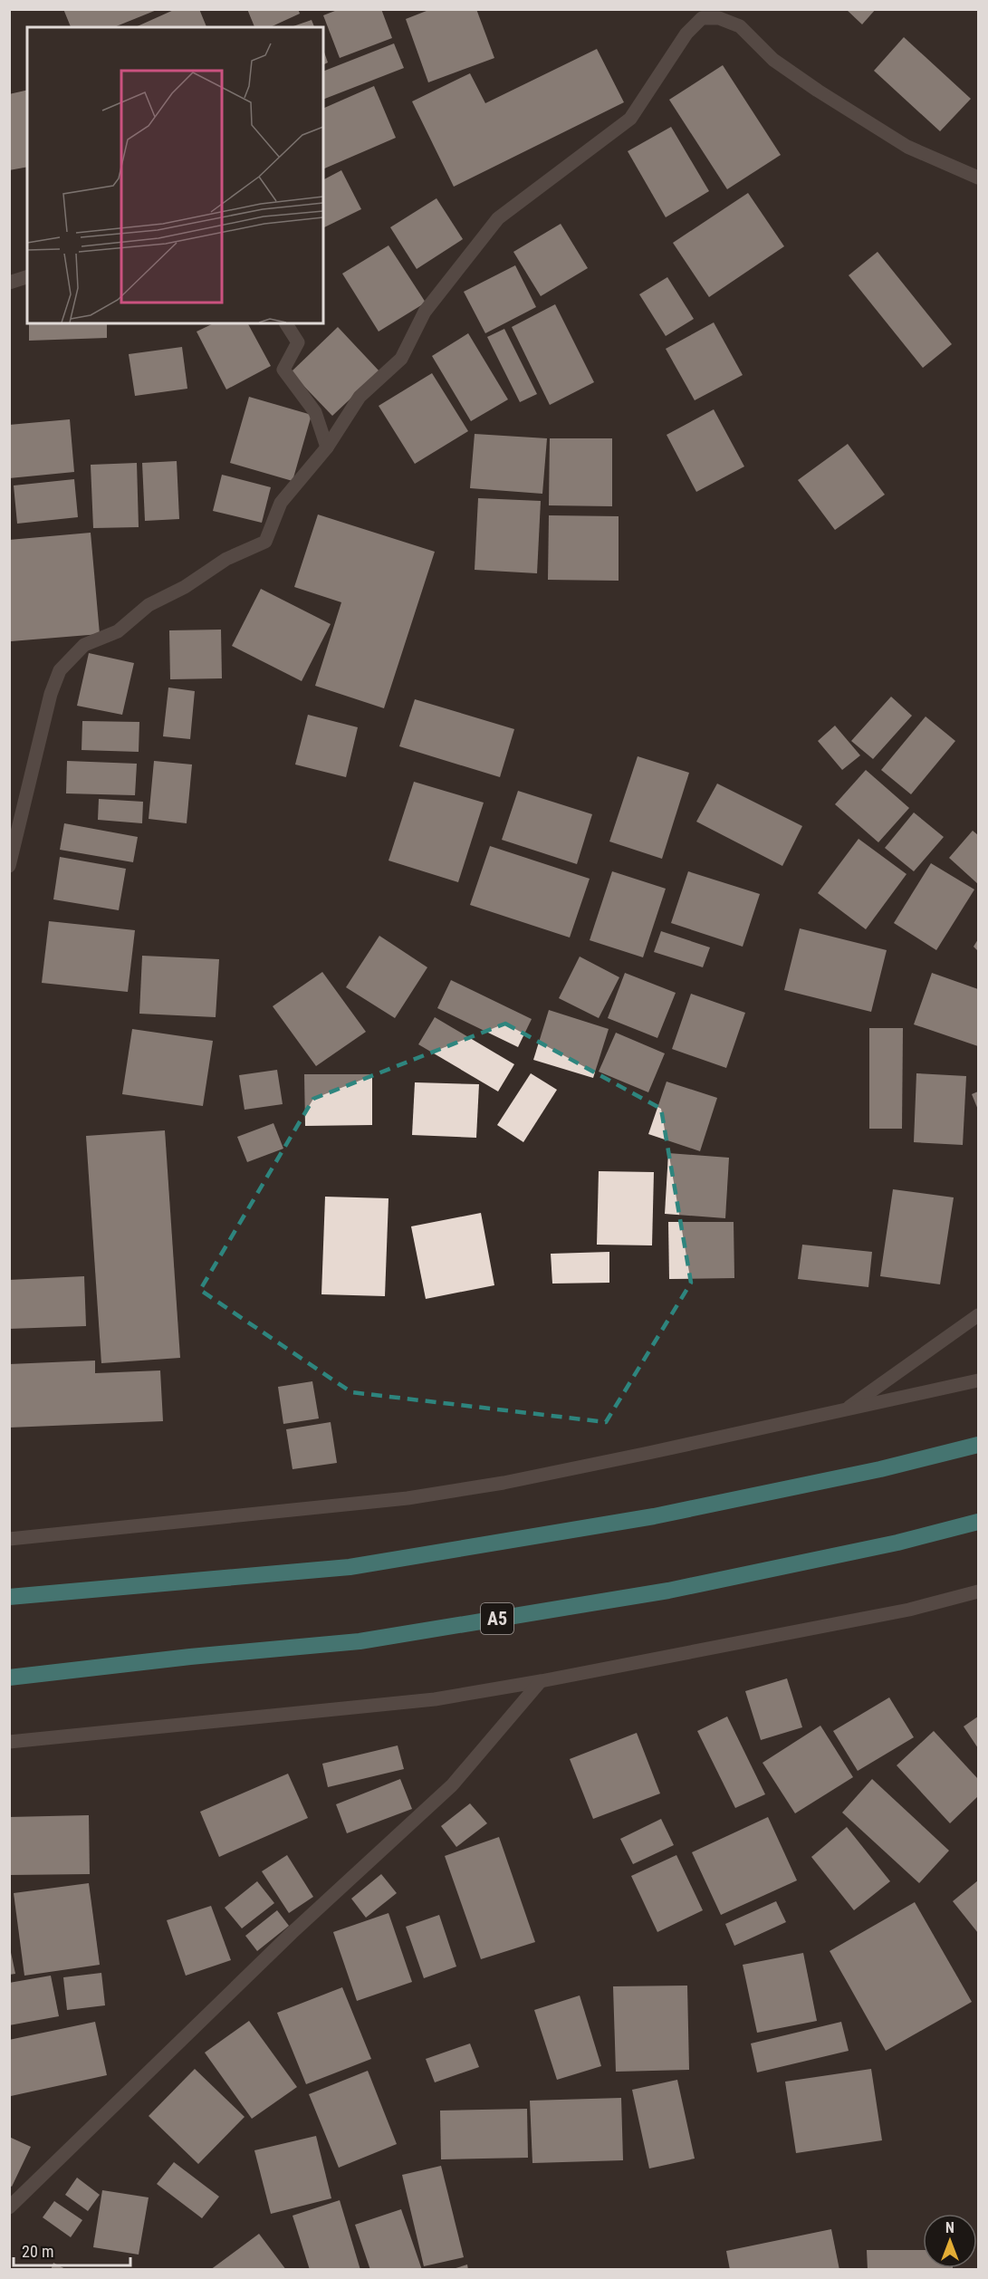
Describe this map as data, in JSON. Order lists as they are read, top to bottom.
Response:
{
  "streets": {
    "highway": ["A5"]
  },
  "scale_bar": "20 m",
  "north": "top"
}
